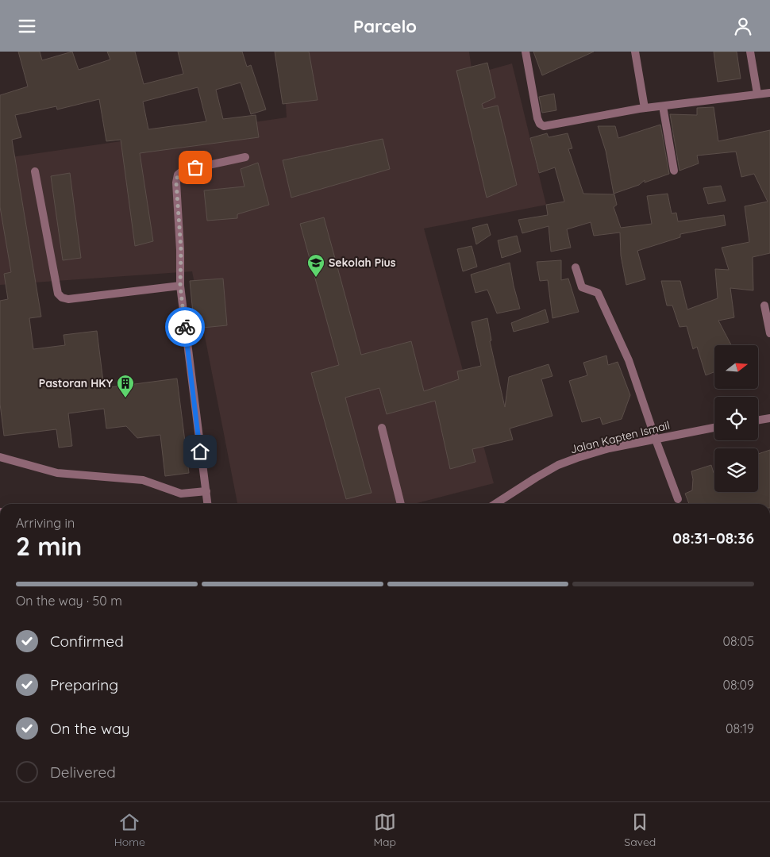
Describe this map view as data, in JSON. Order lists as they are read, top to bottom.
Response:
{
  "streets": {
    "street": ["Jalan Kapten Ismail"]
  },
  "places": {
    "school or university": ["Sekolah Pius"],
    "building": ["Pastoran HKY"]
  },
  "north": "right",
  "page": {
    "header": "Parcelo",
    "heading": ["2 min", "Arriving in", "08:31–08:36"],
    "bar": "On the way · 50 m",
    "list": [
      ["Confirmed", "08:05"],
      ["Preparing", "08:09"],
      ["On the way", "08:19"],
      "Delivered"
    ],
    "tabs": ["Home", "Map", "Saved"]
  }
}
